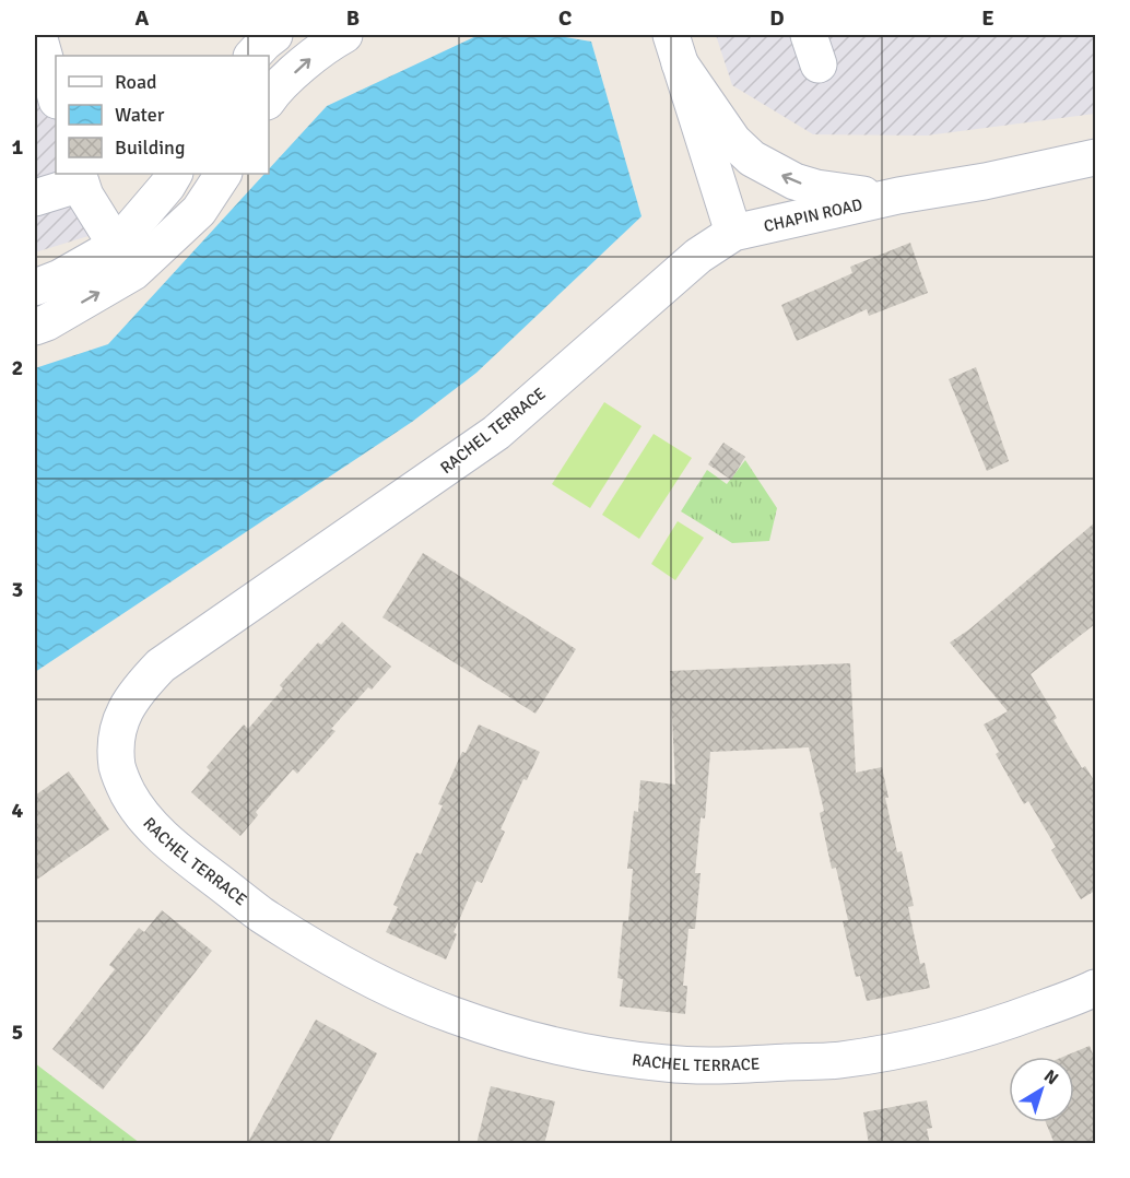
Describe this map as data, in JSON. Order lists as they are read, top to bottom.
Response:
{
  "streets": {
    "street": ["CHAPIN ROAD", "RACHEL TERRACE"]
  },
  "crossings": [
    ["CHAPIN ROAD", "RACHEL TERRACE"]
  ],
  "legend": ["Road", "Water", "Building"],
  "north": "top right",
  "grid": {
    "columns": [
      "A",
      "B",
      "C",
      "D",
      "E"
    ],
    "rows": [
      "1",
      "2",
      "3",
      "4",
      "5"
    ]
  }
}
